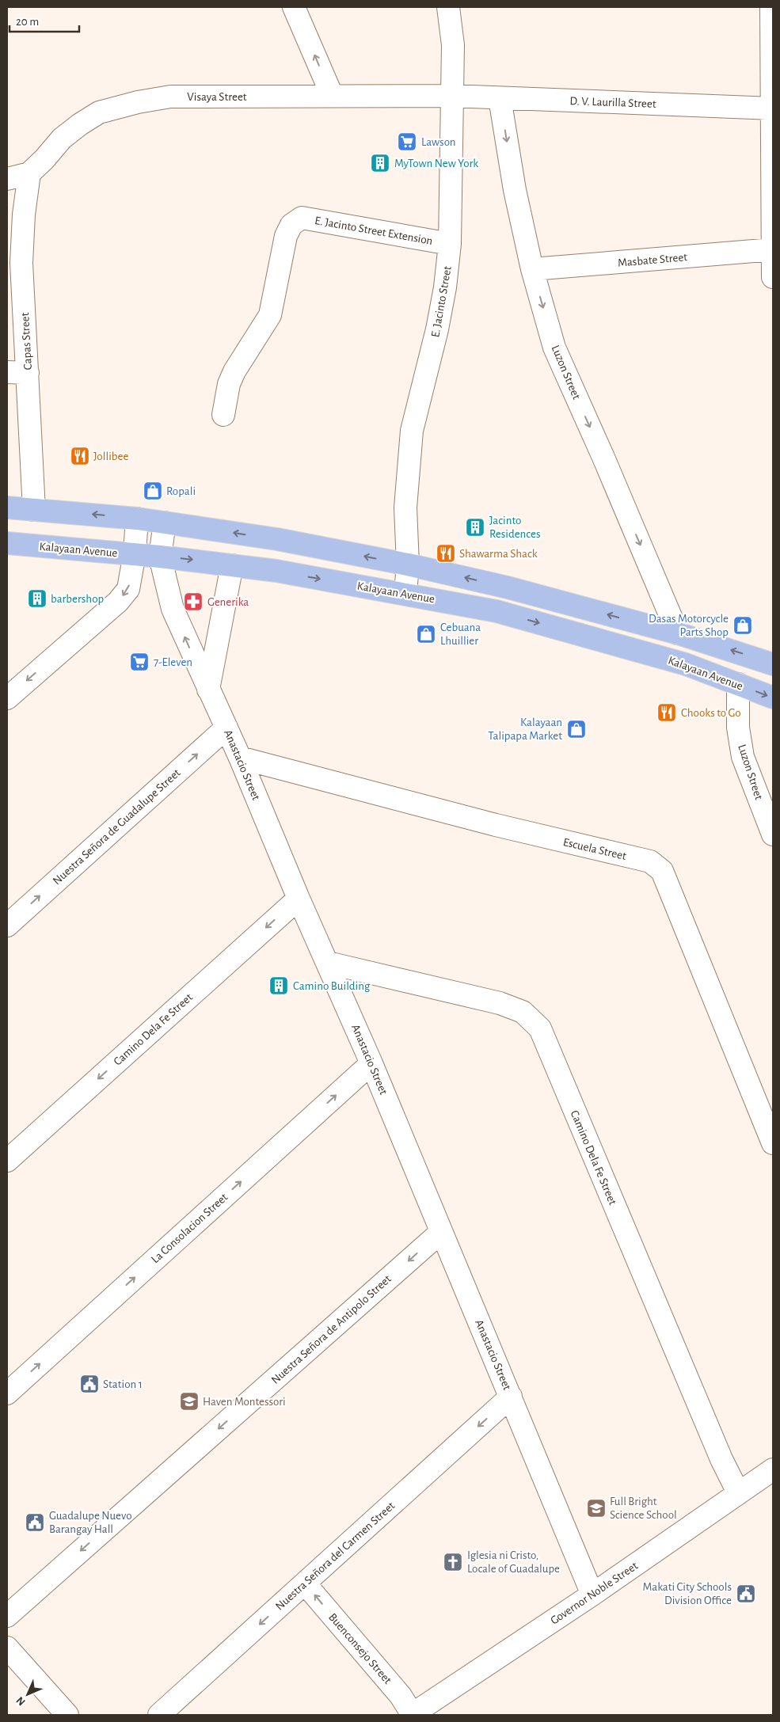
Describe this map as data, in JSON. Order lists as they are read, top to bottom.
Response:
{
  "streets": {
    "main road": ["Kalayaan Avenue"],
    "street": [
      "Visaya Street",
      "D. V. Laurilla Street",
      "E. Jacinto Street Extension",
      "Masbate Street",
      "E. Jacinto Street",
      "Capas Street",
      "Luzon Street",
      "Anastacio Street",
      "Nuestra Señora de Guadalupe Street",
      "Escuela Street",
      "Camino Dela Fe Street",
      "La Consolacion Street",
      "Nuestra Señora de Antipolo Street",
      "Nuestra Señora del Carmen Street",
      "Governor Noble Street",
      "Buenconsejo Street"
    ]
  },
  "crossings": [
    ["Visaya Street", "D. V. Laurilla Street"],
    ["Visaya Street", "E. Jacinto Street"],
    ["Visaya Street", "Capas Street"],
    ["D. V. Laurilla Street", "E. Jacinto Street"],
    ["D. V. Laurilla Street", "Luzon Street"],
    ["E. Jacinto Street Extension", "E. Jacinto Street"],
    ["Masbate Street", "Luzon Street"],
    ["E. Jacinto Street", "Kalayaan Avenue"],
    ["Luzon Street", "Kalayaan Avenue"],
    ["Kalayaan Avenue", "Anastacio Street"],
    ["Anastacio Street", "Nuestra Señora de Guadalupe Street"],
    ["Anastacio Street", "Escuela Street"],
    ["Anastacio Street", "Camino Dela Fe Street"],
    ["Anastacio Street", "La Consolacion Street"],
    ["Anastacio Street", "Nuestra Señora de Antipolo Street"],
    ["Anastacio Street", "Nuestra Señora del Carmen Street"],
    ["Anastacio Street", "Governor Noble Street"],
    ["Camino Dela Fe Street", "Governor Noble Street"],
    ["Nuestra Señora del Carmen Street", "Buenconsejo Street"],
    ["Governor Noble Street", "Buenconsejo Street"]
  ],
  "one_way": [
    "Luzon Street",
    "La Consolacion Street",
    "Nuestra Señora de Antipolo Street",
    "Nuestra Señora del Carmen Street",
    "Buenconsejo Street"
  ],
  "places": {
    "supermarket": ["Lawson", "7-Eleven"],
    "building": [
      "MyTown New York",
      "Jacinto Residences",
      "barbershop",
      "Camino Building"
    ],
    "restaurant": ["Jollibee", "Shawarma Shack", "Chooks to Go"],
    "shop": [
      "Ropali",
      "Dasas Motorcycle Parts Shop",
      "Cebuana Lhuillier",
      "Kalayaan Talipapa Market"
    ],
    "pharmacy": ["Generika"],
    "public building": ["Station 1", "Guadalupe Nuevo Barangay Hall", "Makati City Schools Division Office"],
    "school or university": ["Haven Montessori", "Full Bright Science School"],
    "church": ["Iglesia ni Cristo, Locale of Guadalupe"]
  },
  "scale_bar": "20 m",
  "north": "bottom left"
}
